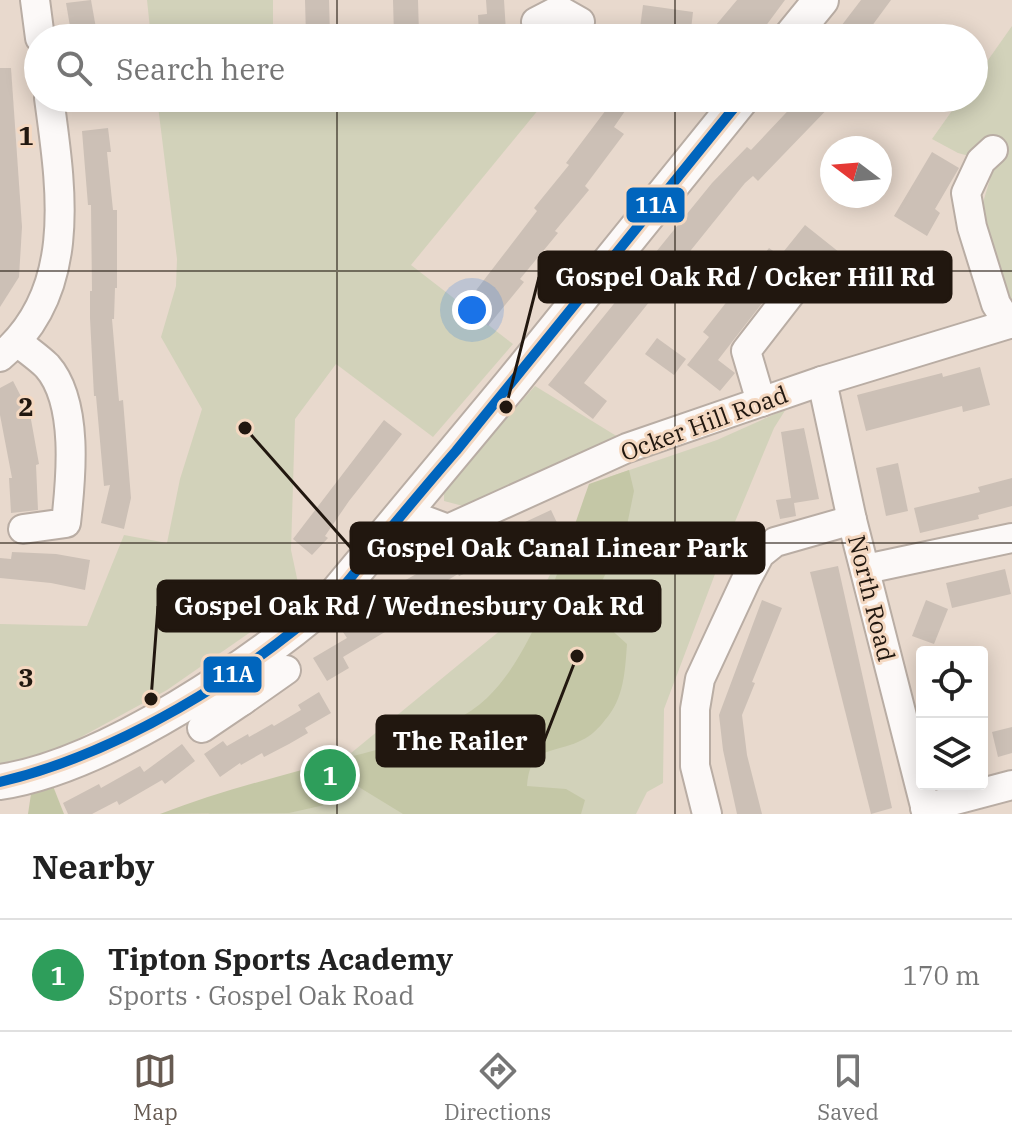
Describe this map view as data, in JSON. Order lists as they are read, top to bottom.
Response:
{
  "streets": {
    "street": ["Ocker Hill Road", "North Road"]
  },
  "crossings": [
    ["Ocker Hill Road", "North Road"]
  ],
  "places": [
    "Gospel Oak Rd / Ocker Hill Rd",
    "Gospel Oak Canal Linear Park",
    "The Railer",
    "Gospel Oak Rd / Wednesbury Oak Rd"
  ],
  "lines": ["transit line 11A"],
  "north": "left",
  "page": {
    "search": "Search here",
    "pins": "1",
    "heading": "Nearby",
    "list": [
      {
        "mark": "1",
        "name": "Tipton Sports Academy",
        "note": "Sports · Gospel Oak Road",
        "value": "170 m"
      }
    ],
    "nav": ["Map", "Directions", "Saved"]
  },
  "grid": {
    "rows": ["1", "2", "3"]
  }
}
